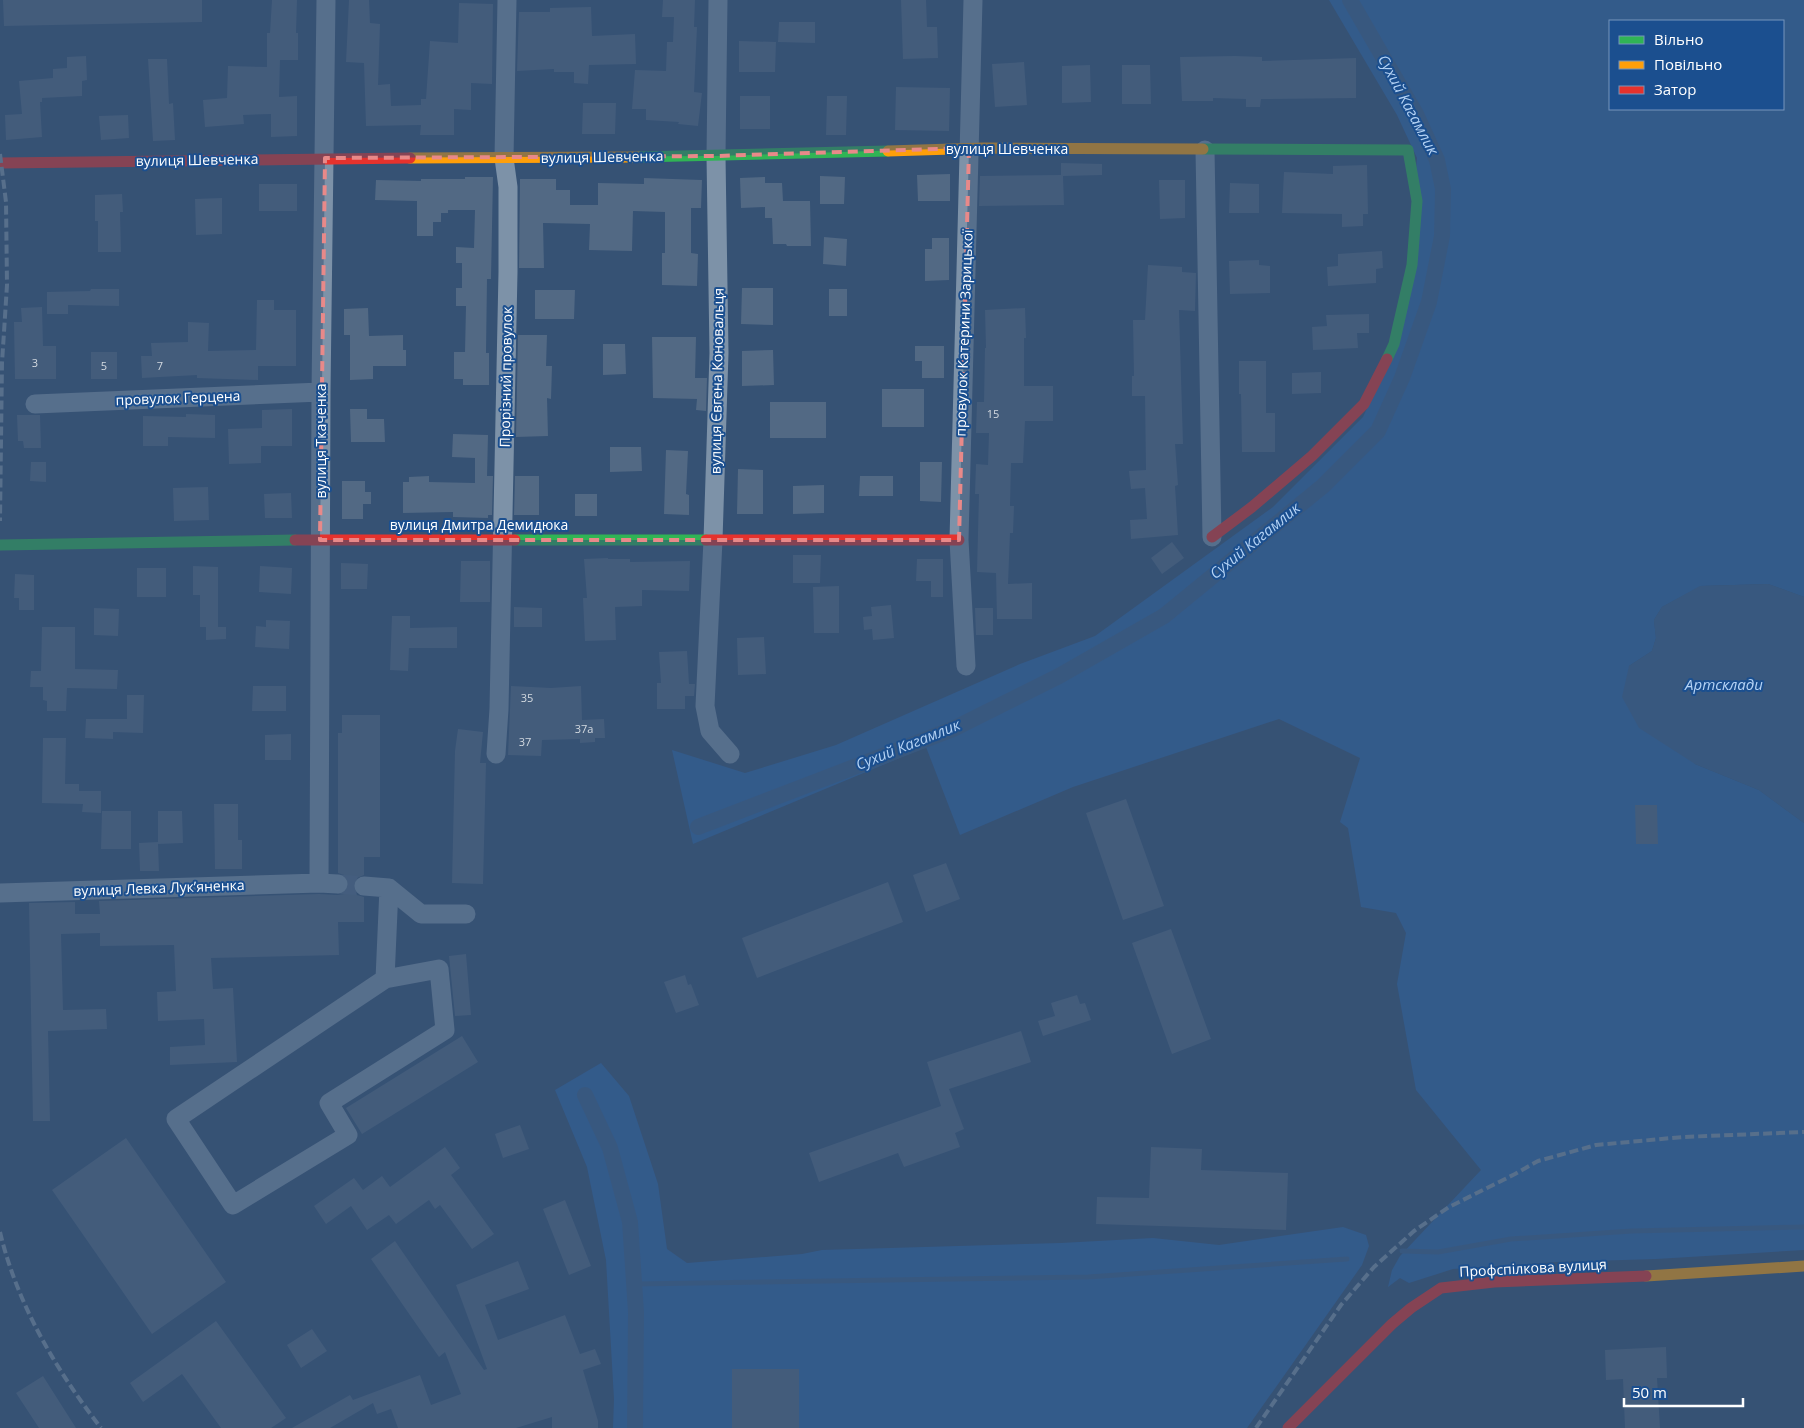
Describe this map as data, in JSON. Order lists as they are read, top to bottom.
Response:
{
  "streets": {
    "street": [
      "вулиця Шевченка",
      "провулок Катерини Зарицької",
      "Прорізний провулок",
      "вулиця Євгена Коновальця",
      "провулок Герцена",
      "вулиця Ткаченка",
      "вулиця Дмитра Демидюка",
      "вулиця Левка Лукʼяненка",
      "Профспілкова вулиця"
    ]
  },
  "crossings": [
    ["вулиця Шевченка", "провулок Катерини Зарицької"],
    ["вулиця Шевченка", "Прорізний провулок"],
    ["вулиця Шевченка", "вулиця Євгена Коновальця"],
    ["вулиця Шевченка", "вулиця Ткаченка"],
    ["провулок Катерини Зарицької", "вулиця Дмитра Демидюка"],
    ["Прорізний провулок", "вулиця Дмитра Демидюка"],
    ["вулиця Євгена Коновальця", "вулиця Дмитра Демидюка"],
    ["провулок Герцена", "вулиця Ткаченка"],
    ["вулиця Ткаченка", "вулиця Дмитра Демидюка"],
    ["вулиця Ткаченка", "вулиця Левка Лукʼяненка"]
  ],
  "water": ["Сухий Кагамлик", "Артсклади"],
  "house_numbers": [
    "3",
    "5",
    "7",
    "15",
    "35",
    "37а",
    "37"
  ],
  "legend": ["Вільно", "Повільно", "Затор"],
  "scale_bar": "50 m"
}
